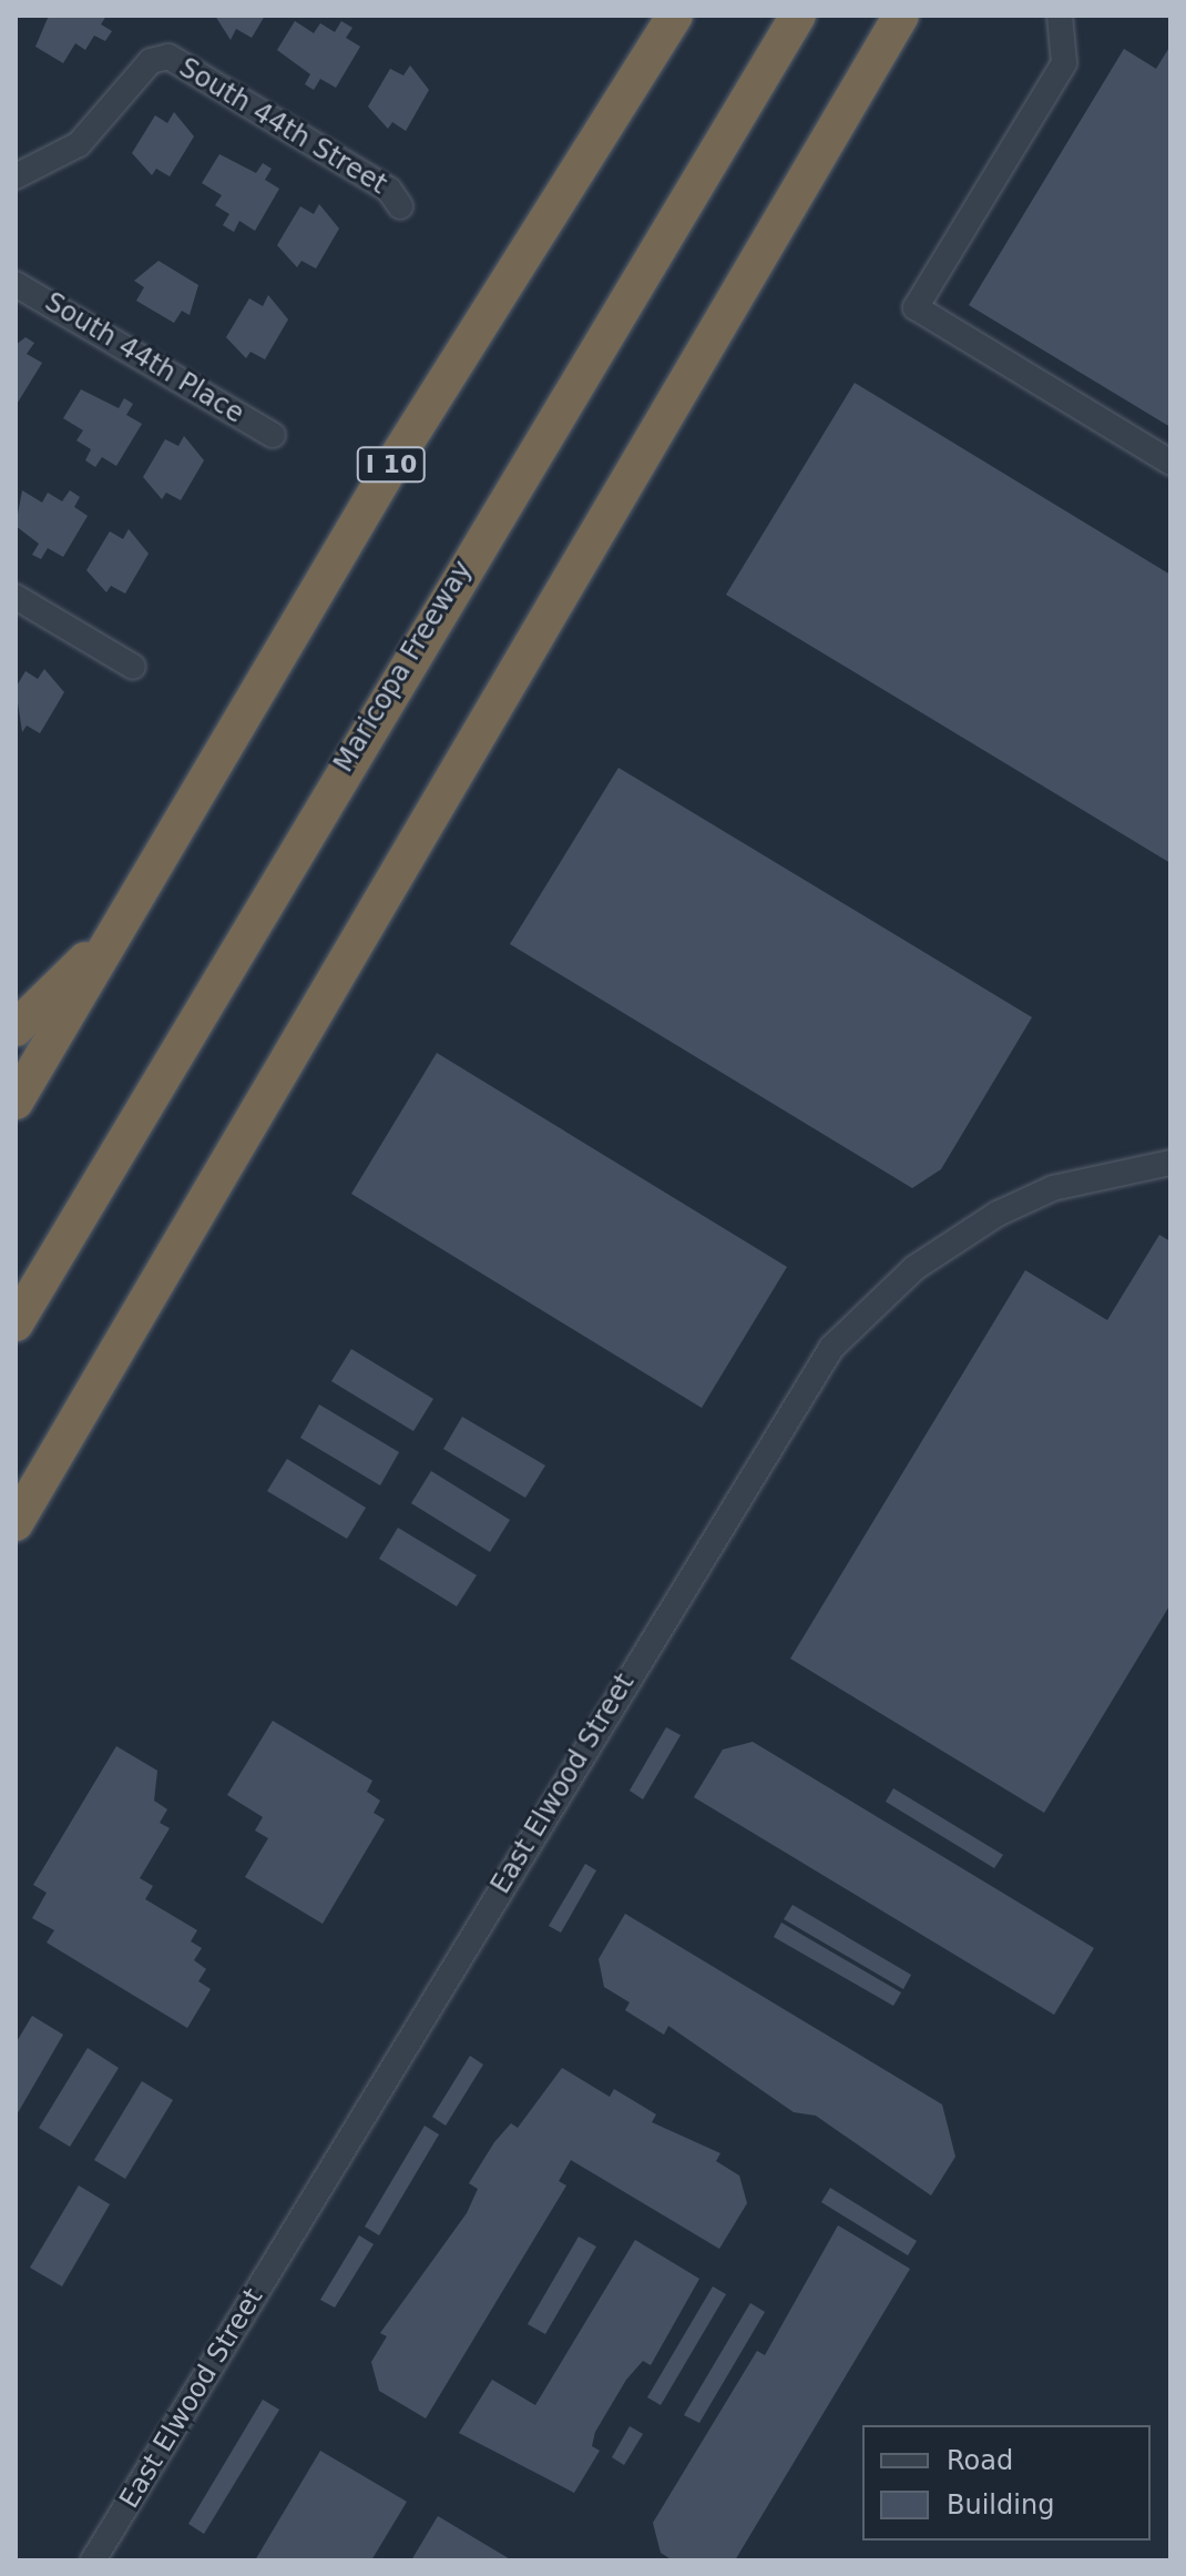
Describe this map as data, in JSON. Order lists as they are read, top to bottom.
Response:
{
  "streets": {
    "highway": ["I 10", "Maricopa Freeway"],
    "street": ["South 44th Street", "South 44th Place", "East Elwood Street"]
  },
  "legend": ["Road", "Building"]
}
